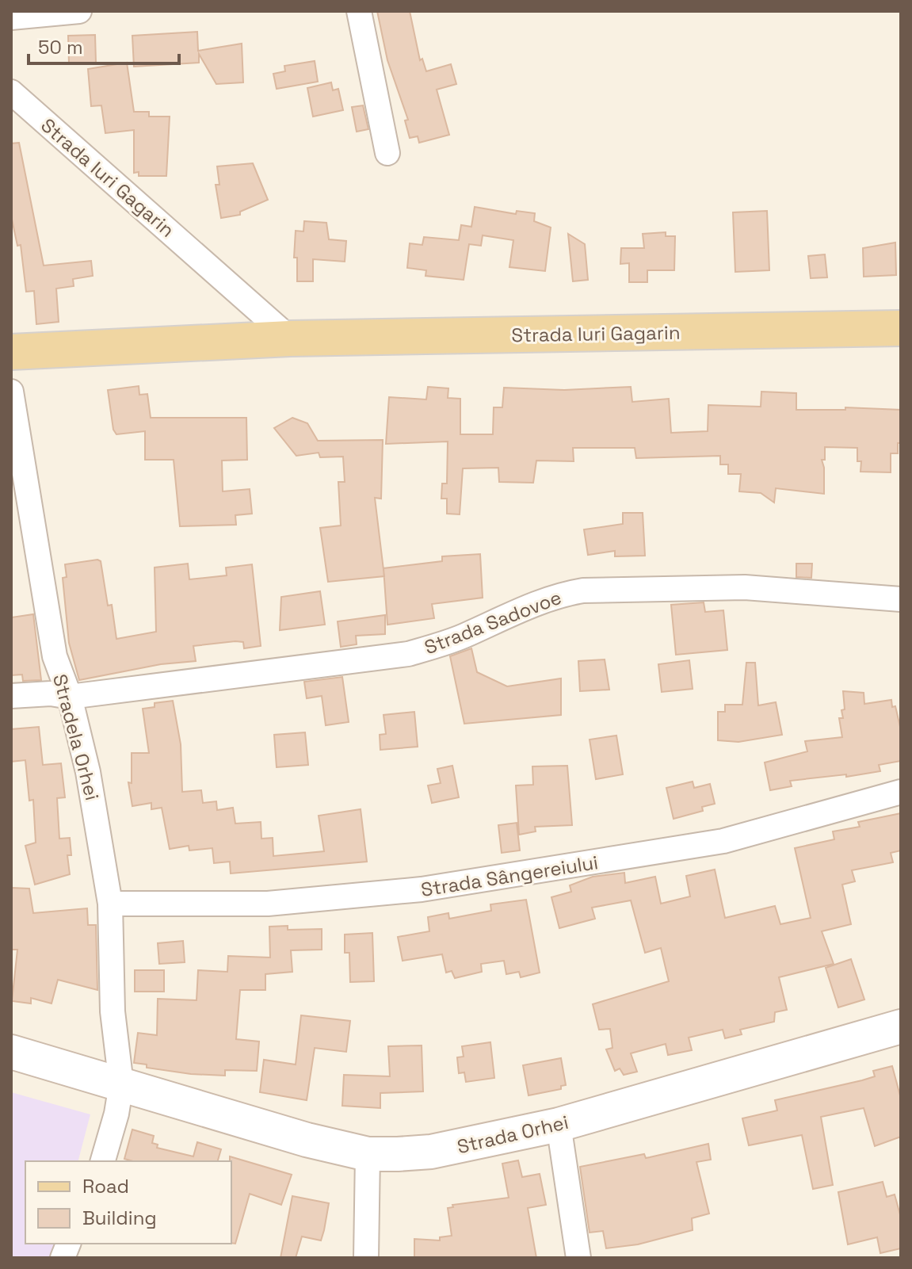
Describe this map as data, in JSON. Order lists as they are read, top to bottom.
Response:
{
  "streets": {
    "main road": ["Strada Iuri Gagarin"],
    "street": [
      "Strada Sadovoe",
      "Stradela Orhei",
      "Strada Sângereiului",
      "Strada Orhei"
    ]
  },
  "crossings": [
    ["Strada Sadovoe", "Stradela Orhei"],
    ["Stradela Orhei", "Strada Sângereiului"],
    ["Stradela Orhei", "Strada Orhei"]
  ],
  "legend": ["Road", "Building"],
  "scale_bar": "50 m"
}
